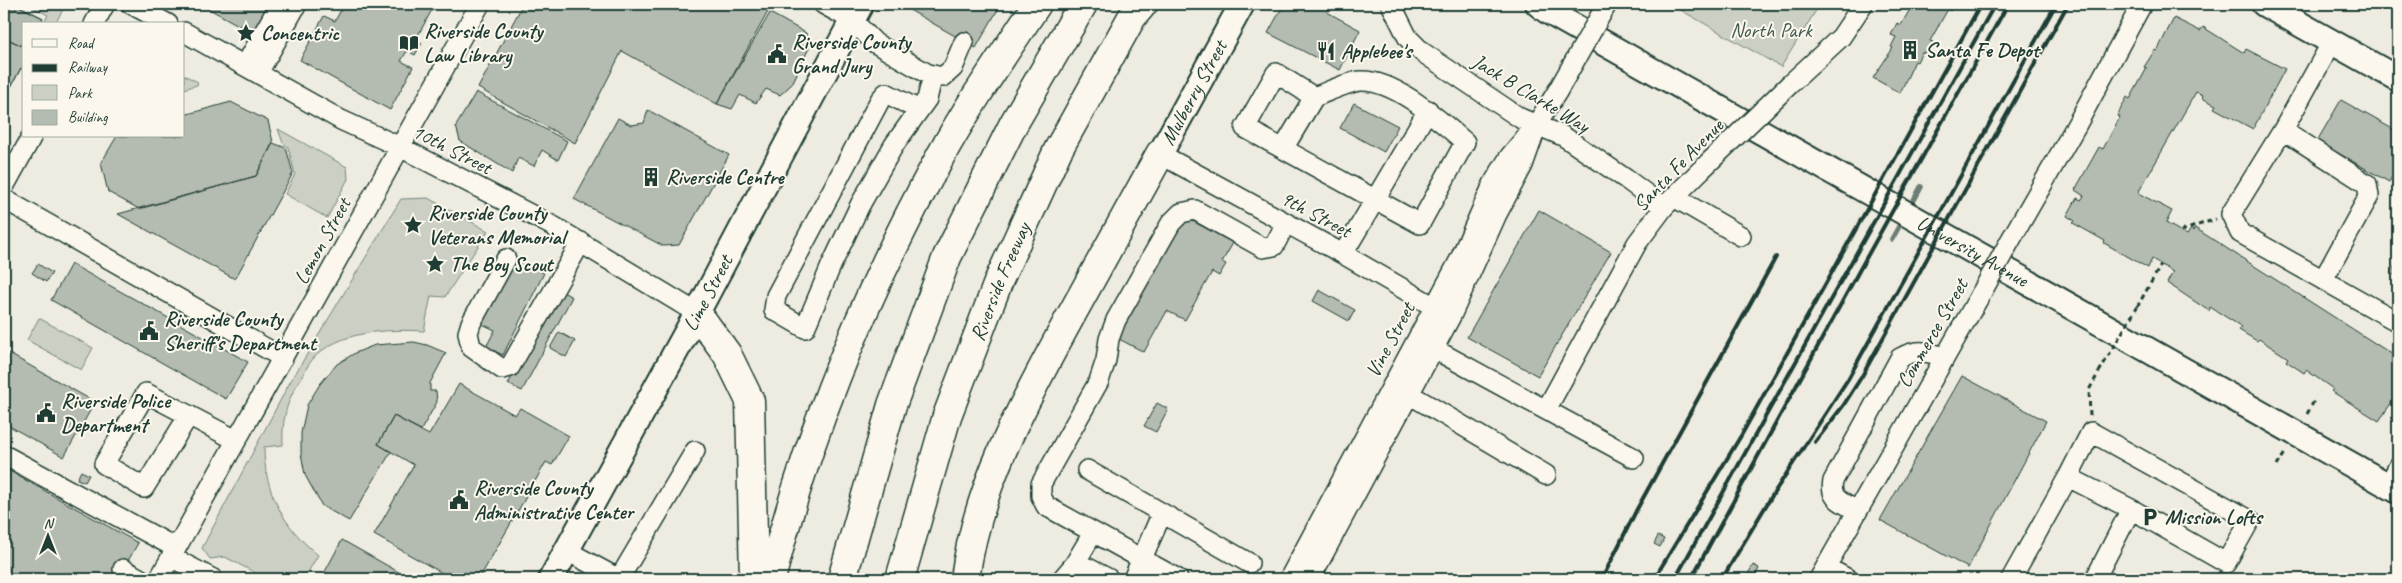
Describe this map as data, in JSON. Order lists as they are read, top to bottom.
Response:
{
  "streets": {
    "highway": ["Riverside Freeway"],
    "main road": ["Mulberry Street", "University Avenue", "Lime Street"],
    "street": [
      "Jack B Clarke Way",
      "10th Street",
      "Santa Fe Avenue",
      "9th Street",
      "Lemon Street",
      "Commerce Street",
      "Vine Street"
    ]
  },
  "crossings": [
    ["Mulberry Street", "9th Street"],
    ["Jack B Clarke Way", "Santa Fe Avenue"],
    ["Jack B Clarke Way", "Vine Street"],
    ["10th Street", "Lemon Street"],
    ["10th Street", "Lime Street"],
    ["9th Street", "Vine Street"]
  ],
  "parks": ["North Park"],
  "places": {
    "place": ["Concentric", "Riverside County Veterans Memorial", "The Boy Scout"],
    "library": ["Riverside County Law Library"],
    "building": ["Santa Fe Depot", "Riverside Centre"],
    "restaurant": ["Applebee's"],
    "public building": [
      "Riverside County Grand Jury",
      "Riverside County Sheriff's Department",
      "Riverside Police Department",
      "Riverside County Administrative Center"
    ],
    "parking": ["Mission Lofts"]
  },
  "legend": [
    "Road",
    "Railway",
    "Park",
    "Building"
  ],
  "north": "top"
}
